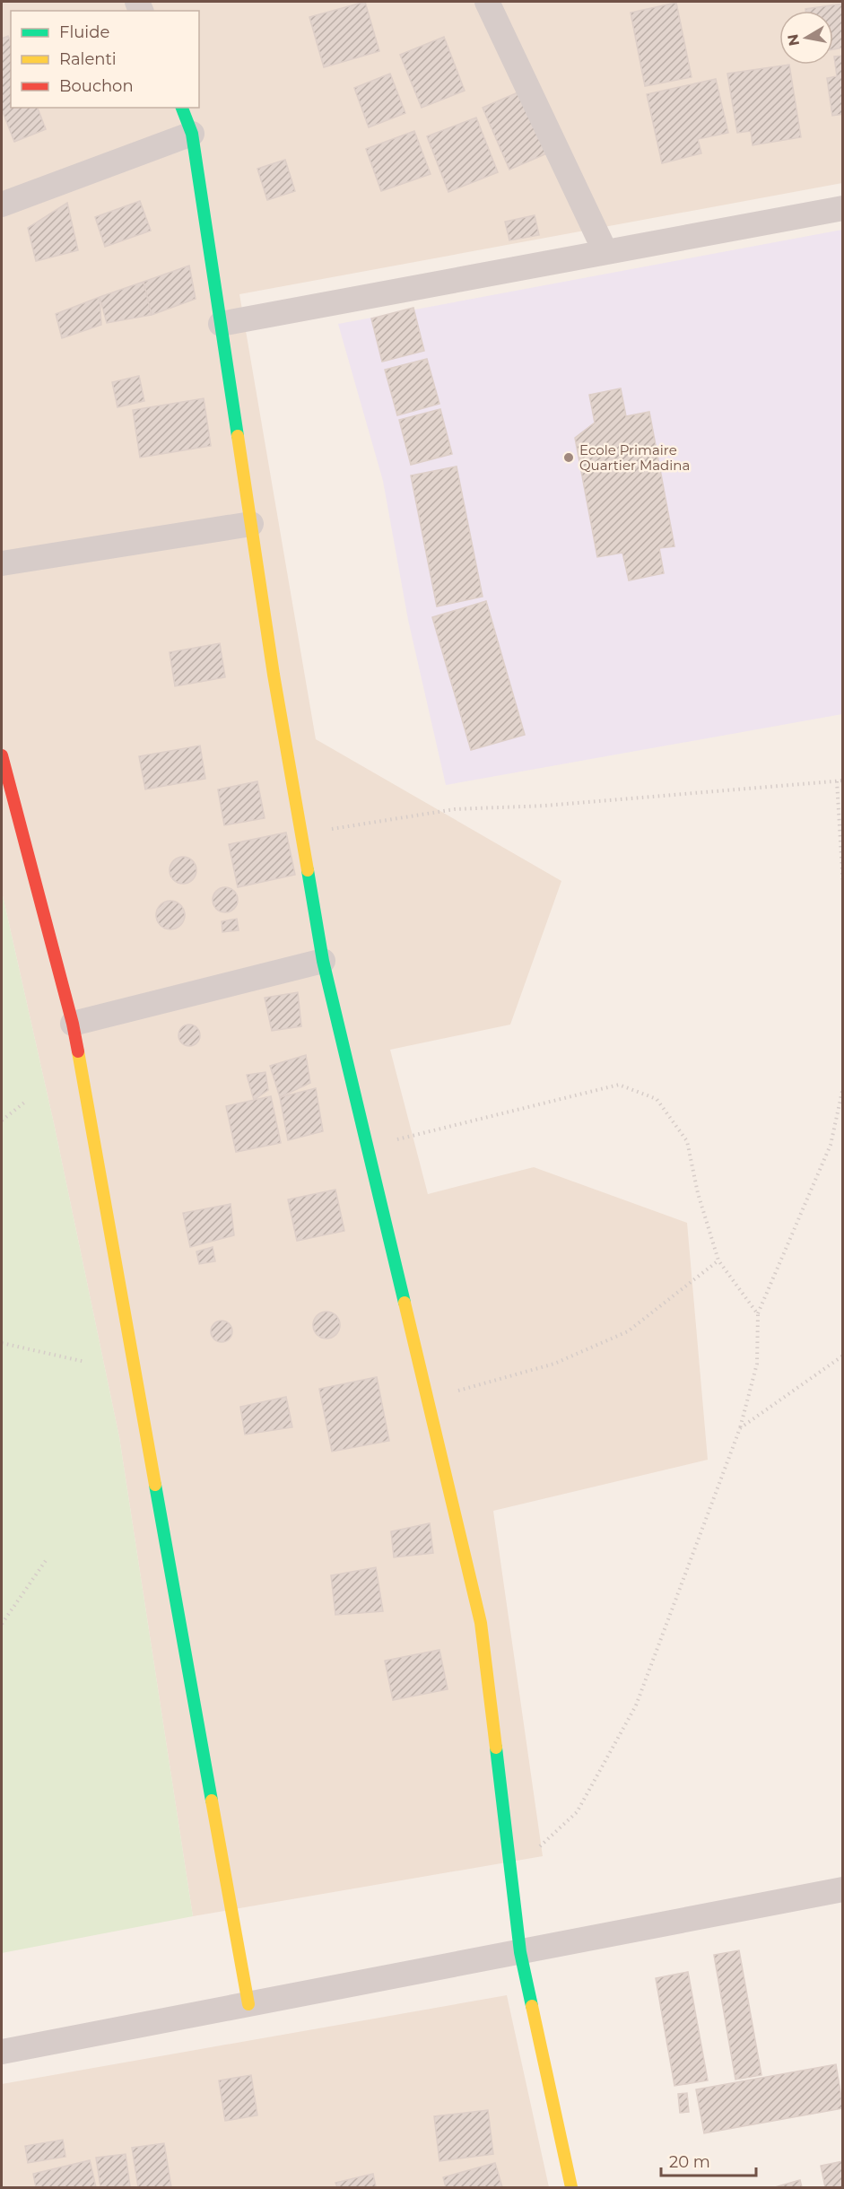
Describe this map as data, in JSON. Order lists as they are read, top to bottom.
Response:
{
  "places": ["Ecole Primaire Quartier Madina"],
  "legend": ["Fluide", "Ralenti", "Bouchon"],
  "scale_bar": "20 m",
  "north": "left"
}
